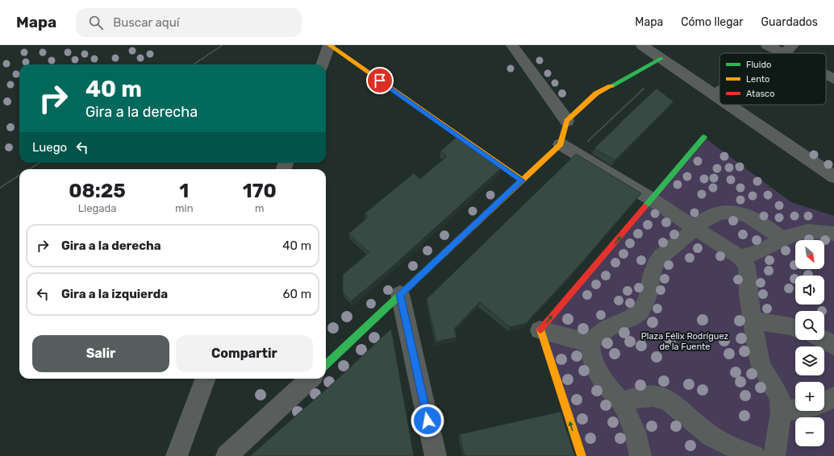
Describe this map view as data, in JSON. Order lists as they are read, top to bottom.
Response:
{
  "parks": ["Plaza Félix Rodríguez de la Fuente"],
  "legend": ["Fluido", "Lento", "Atasco"],
  "north": "bottom right",
  "page": {
    "header": "Mapa",
    "search": "Buscar aquí",
    "nav": ["Mapa", "Cómo llegar", "Guardados"],
    "turn": ["40 m", "Gira a la derecha"],
    "then": "Luego",
    "eta": [
      "08:25",
      "Llegada",
      "1",
      "min",
      "170",
      "m"
    ],
    "list": [
      {
        "name": "Gira a la derecha",
        "value": "40 m"
      },
      {
        "name": "Gira a la izquierda",
        "value": "60 m"
      }
    ],
    "map_buttons": ["+", "−"],
    "buttons": ["Salir", "Compartir"]
  }
}
